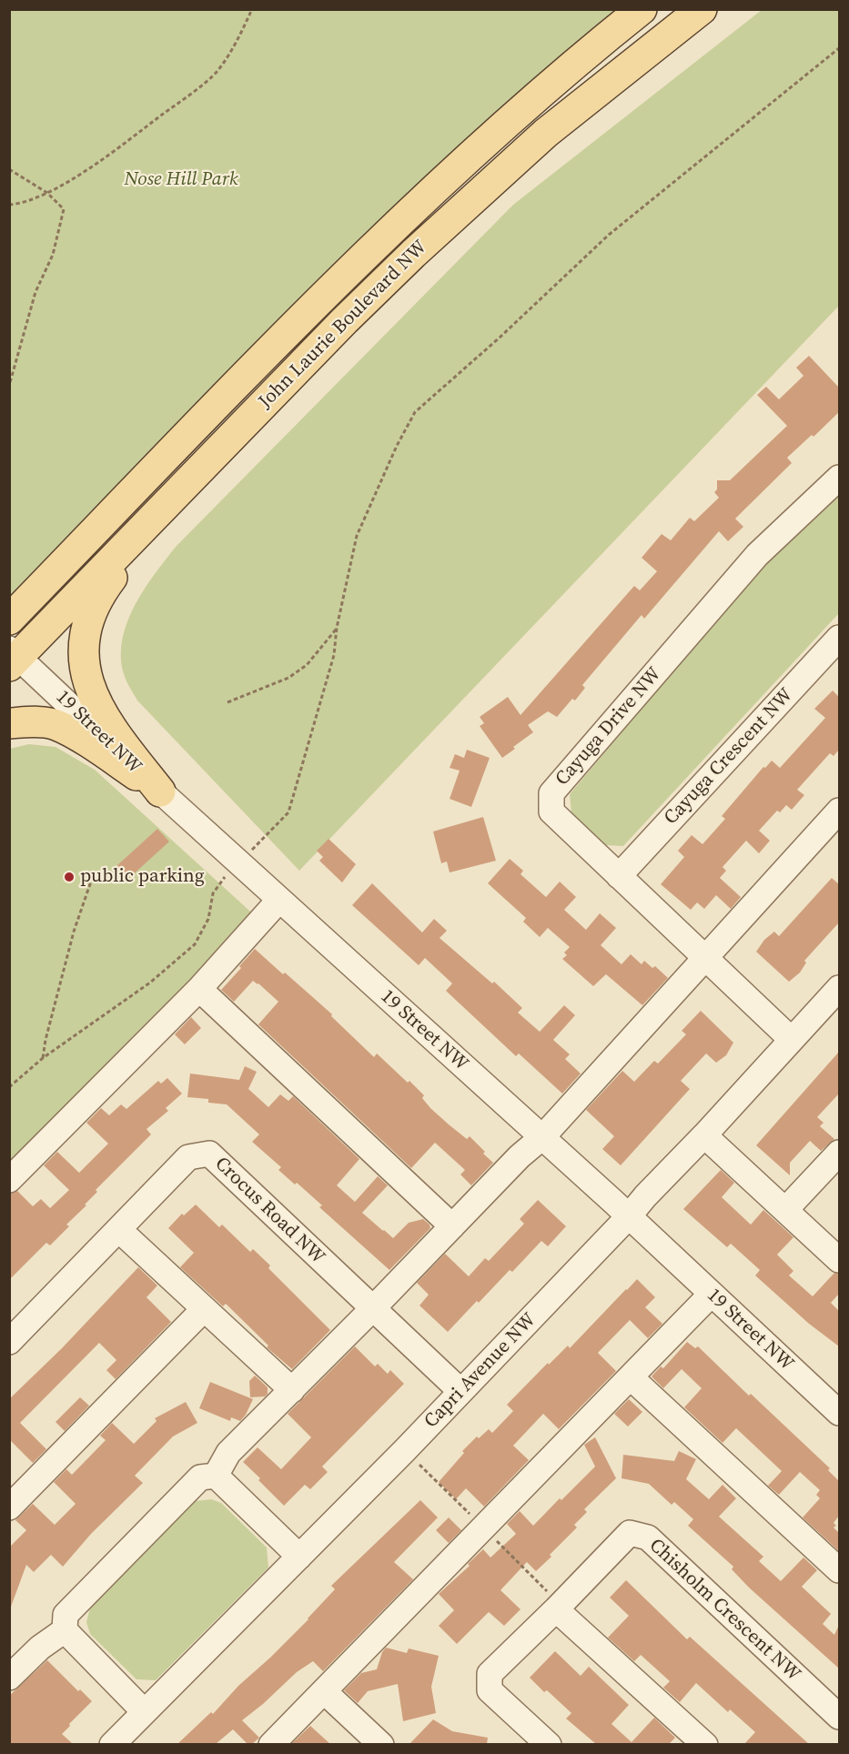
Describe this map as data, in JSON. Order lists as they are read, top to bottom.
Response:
{
  "streets": {
    "main road": ["John Laurie Boulevard NW"],
    "street": [
      "Cayuga Drive NW",
      "19 Street NW",
      "Cayuga Crescent NW",
      "Crocus Road NW",
      "Capri Avenue NW",
      "Chisholm Crescent NW"
    ]
  },
  "crossings": [
    ["John Laurie Boulevard NW", "19 Street NW"],
    ["Cayuga Drive NW", "Cayuga Crescent NW"],
    ["Cayuga Drive NW", "Capri Avenue NW"],
    ["19 Street NW", "Capri Avenue NW"],
    ["Crocus Road NW", "Capri Avenue NW"]
  ],
  "parks": ["Nose Hill Park"],
  "places": ["public parking"]
}
